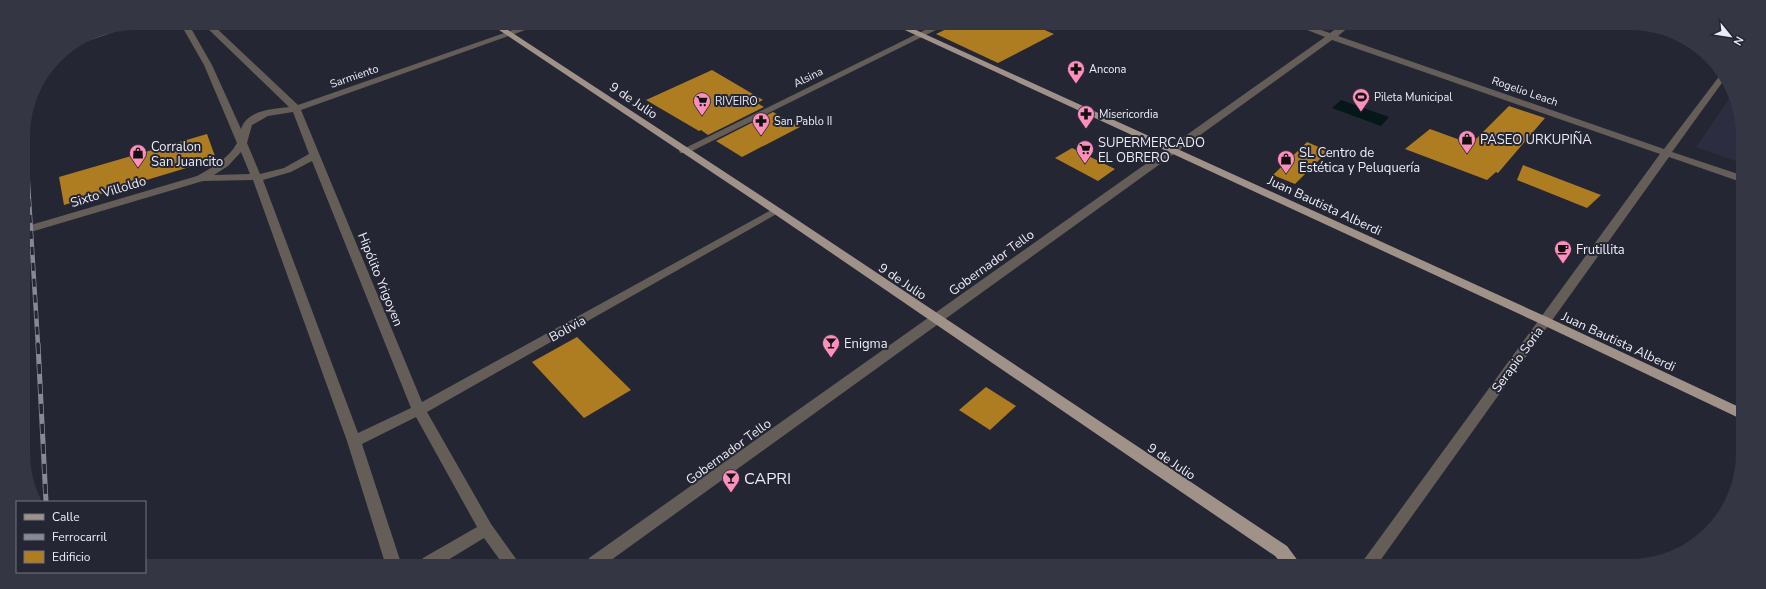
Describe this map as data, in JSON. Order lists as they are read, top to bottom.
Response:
{
  "streets": {
    "main road": ["9 de Julio", "Juan Bautista Alberdi"],
    "street": [
      "Sarmiento",
      "Alsina",
      "Rogelio Leach",
      "Sixto Villoldo",
      "Gobernador Tello",
      "Hipólito Yrigoyen",
      "Bolivia",
      "Serapio Soria"
    ]
  },
  "crossings": [
    ["Sarmiento", "9 de Julio"],
    ["Sarmiento", "Sixto Villoldo"],
    ["Sarmiento", "Hipólito Yrigoyen"],
    ["Alsina", "9 de Julio"],
    ["Alsina", "Juan Bautista Alberdi"],
    ["Rogelio Leach", "Gobernador Tello"],
    ["Rogelio Leach", "Serapio Soria"],
    ["9 de Julio", "Gobernador Tello"],
    ["9 de Julio", "Bolivia"],
    ["Juan Bautista Alberdi", "Gobernador Tello"],
    ["Juan Bautista Alberdi", "Serapio Soria"],
    ["Hipólito Yrigoyen", "Bolivia"]
  ],
  "places": {
    "pharmacy": ["Ancona", "Misericordia", "San Pablo II"],
    "sports": ["Pileta Municipal"],
    "supermarket": ["RIVEIRO", "SUPERMERCADO EL OBRERO"],
    "shop": ["PASEO URKUPIÑA", "Corralon San Juancito", "SL Centro de Estética y Peluquería"],
    "cafe": ["Frutillita"],
    "bar": ["Enigma", "CAPRI"]
  },
  "legend": ["Calle", "Ferrocarril", "Edificio"],
  "north": "bottom right"
}
